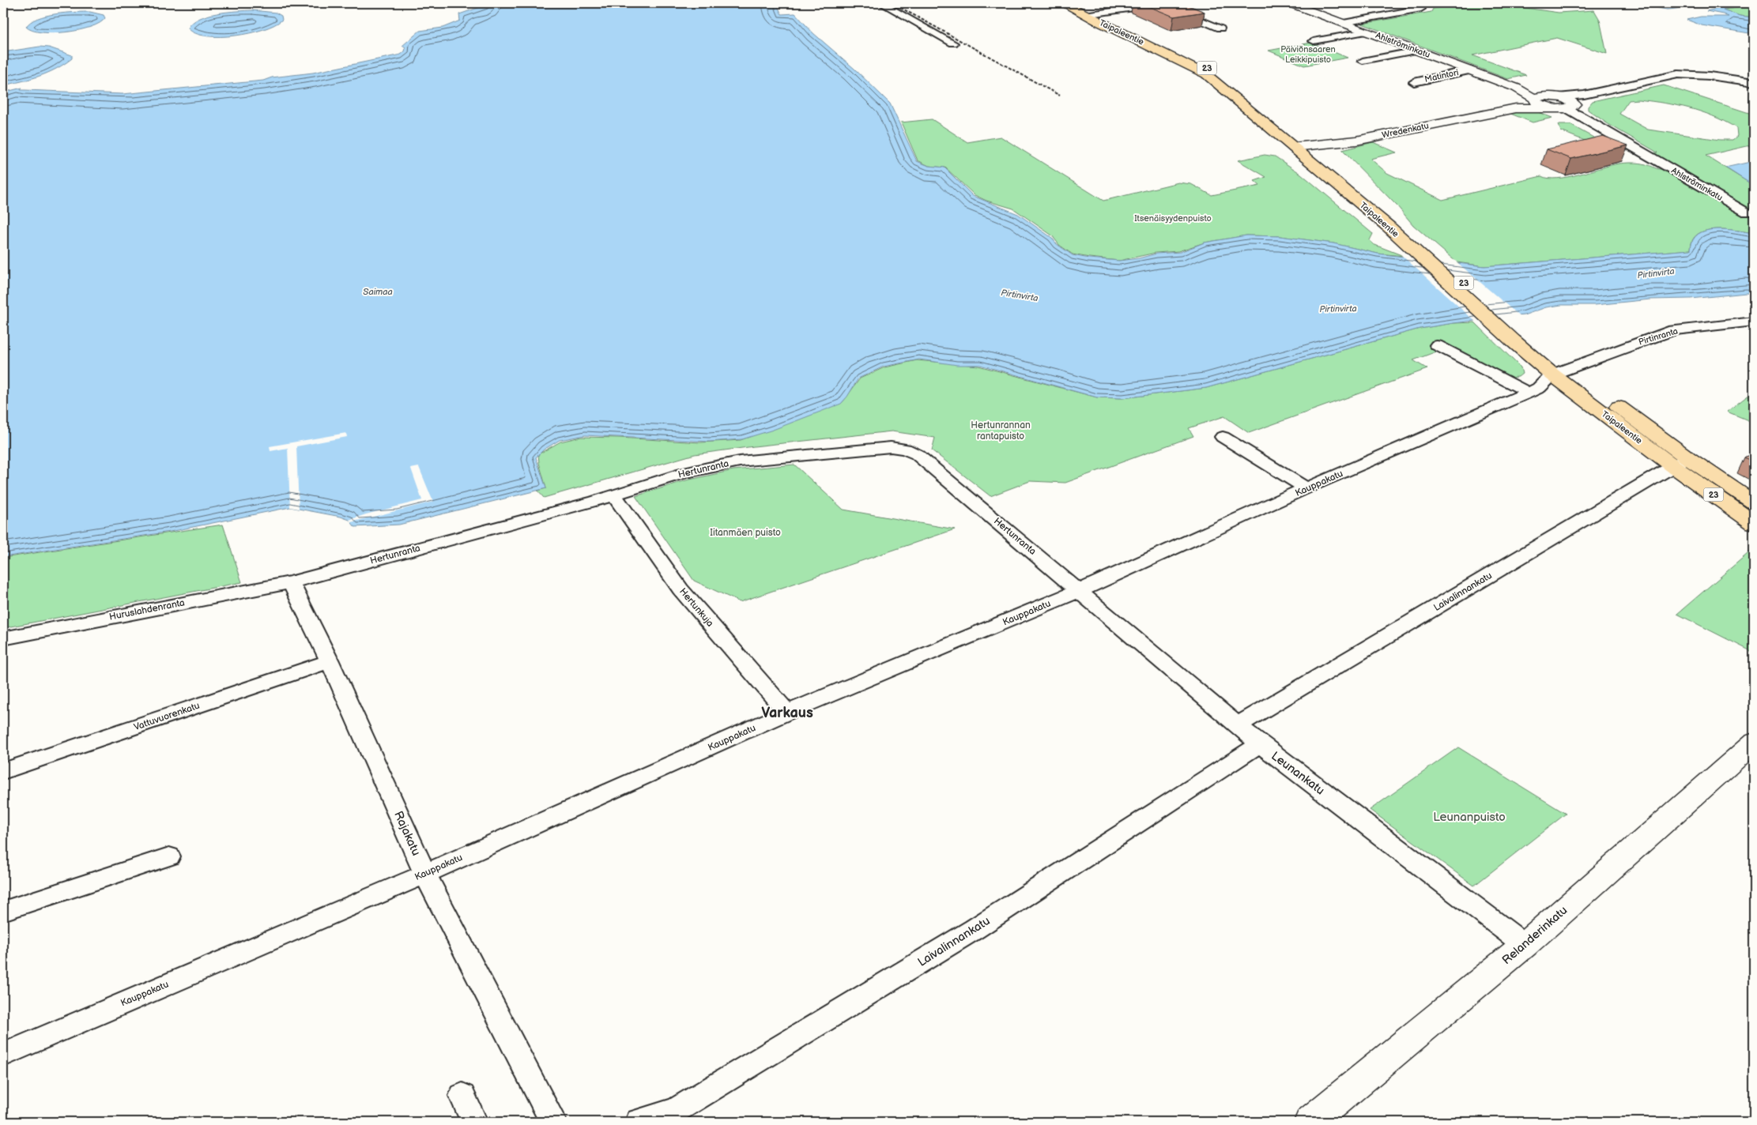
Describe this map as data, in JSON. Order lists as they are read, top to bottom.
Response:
{
  "streets": {
    "highway": ["Taipaleentie", "23"],
    "street": [
      "Ahlströminkatu",
      "Matintori",
      "Wredenkatu",
      "Pirtinranta",
      "Hertunranta",
      "Kauppakatu",
      "Laivalinnankatu",
      "Hertunkuja",
      "Huruslahdenranta",
      "Vattuvuorenkatu",
      "Leunankatu",
      "Rajakatu",
      "Relanderinkatu"
    ]
  },
  "crossings": [
    ["Taipaleentie", "23"],
    ["Taipaleentie", "Wredenkatu"],
    ["Taipaleentie", "Pirtinranta"],
    ["Taipaleentie", "Kauppakatu"],
    ["Taipaleentie", "Laivalinnankatu"],
    ["Ahlströminkatu", "Matintori"],
    ["Ahlströminkatu", "Wredenkatu"],
    ["23", "Laivalinnankatu"],
    ["Pirtinranta", "Kauppakatu"],
    ["Hertunranta", "Kauppakatu"],
    ["Hertunranta", "Hertunkuja"],
    ["Hertunranta", "Huruslahdenranta"],
    ["Hertunranta", "Leunankatu"],
    ["Hertunranta", "Rajakatu"],
    ["Kauppakatu", "Hertunkuja"],
    ["Kauppakatu", "Leunankatu"],
    ["Kauppakatu", "Rajakatu"],
    ["Laivalinnankatu", "Leunankatu"],
    ["Huruslahdenranta", "Rajakatu"],
    ["Vattuvuorenkatu", "Rajakatu"],
    ["Leunankatu", "Relanderinkatu"]
  ],
  "districts": ["Varkaus"],
  "water": ["Pirtinvirta", "Saimaa"],
  "parks": [
    "Päiviönsaaren Leikkipuisto",
    "Itsenäisyydenpuisto",
    "Hertunrannan rantapuisto",
    "Iitanmäen puisto",
    "Leunanpuisto"
  ]
}
